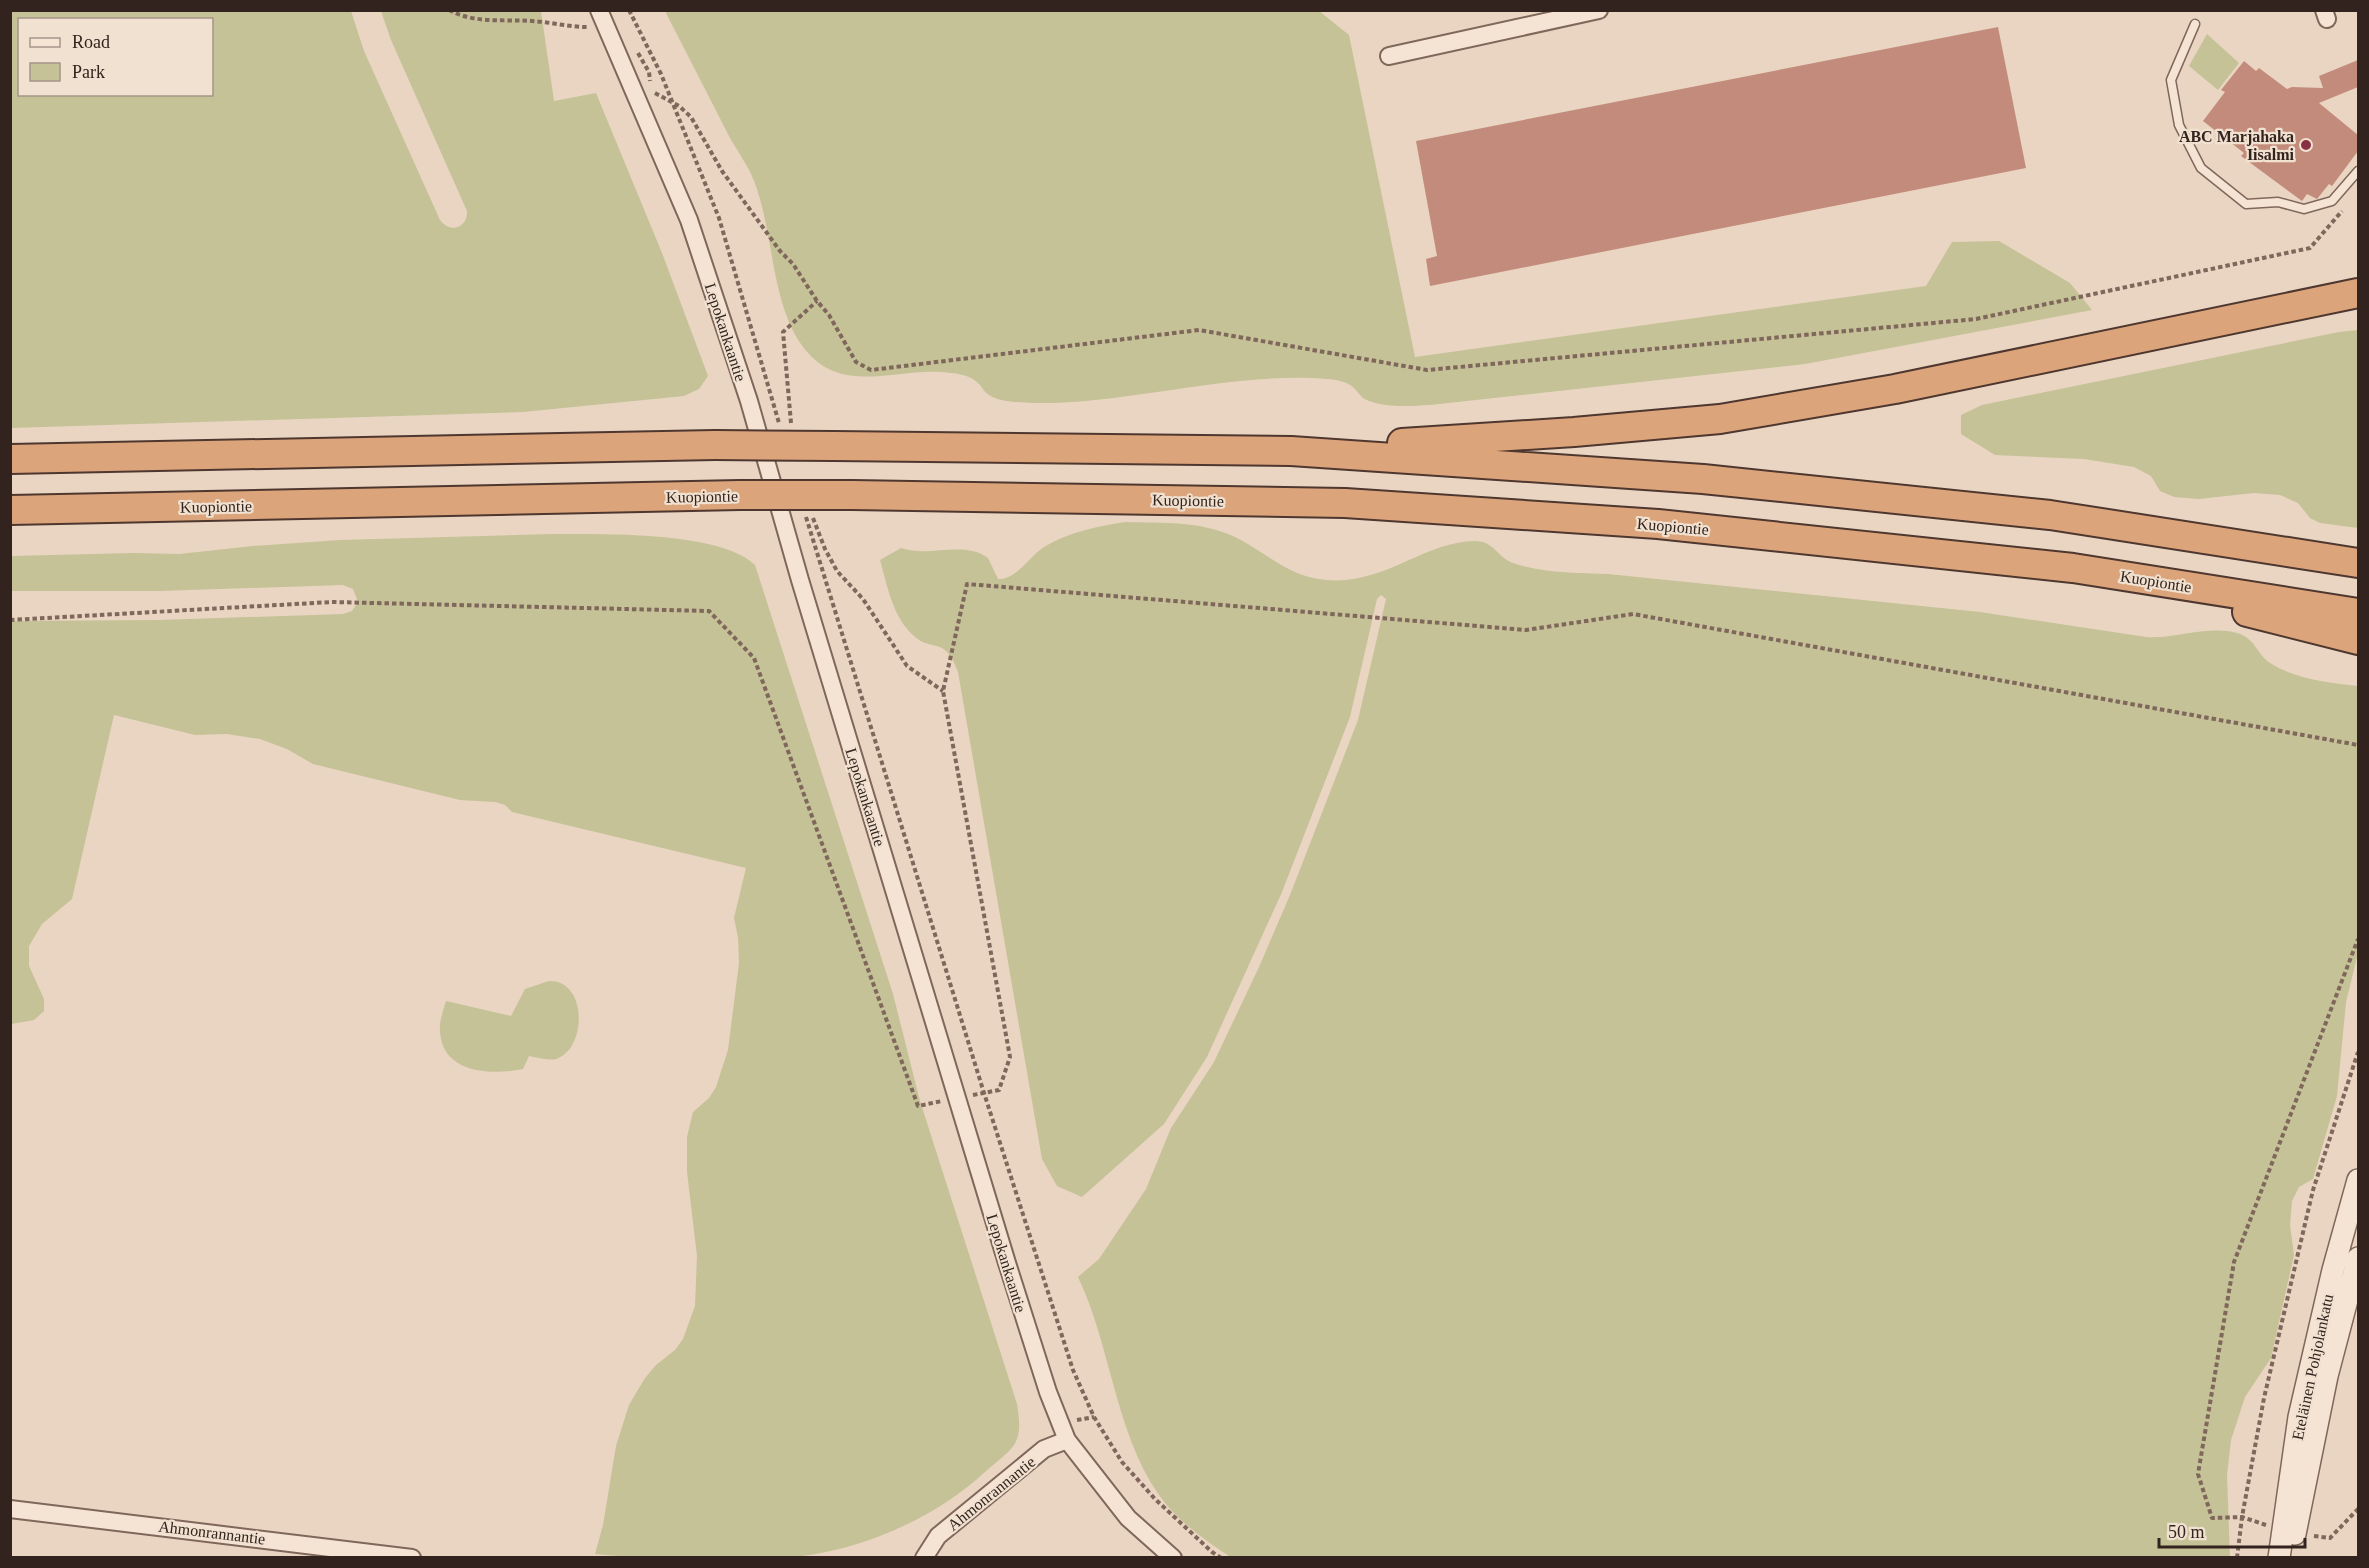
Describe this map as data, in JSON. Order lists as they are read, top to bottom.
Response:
{
  "streets": {
    "highway": ["Kuopiontie"],
    "street": ["Lepokankaantie", "Eteläinen Pohjolankatu", "Ahmonrannantie"]
  },
  "crossings": [
    ["Lepokankaantie", "Ahmonrannantie"]
  ],
  "places": ["ABC Marjahaka Iisalmi"],
  "legend": ["Road", "Park"],
  "scale_bar": "50 m"
}
